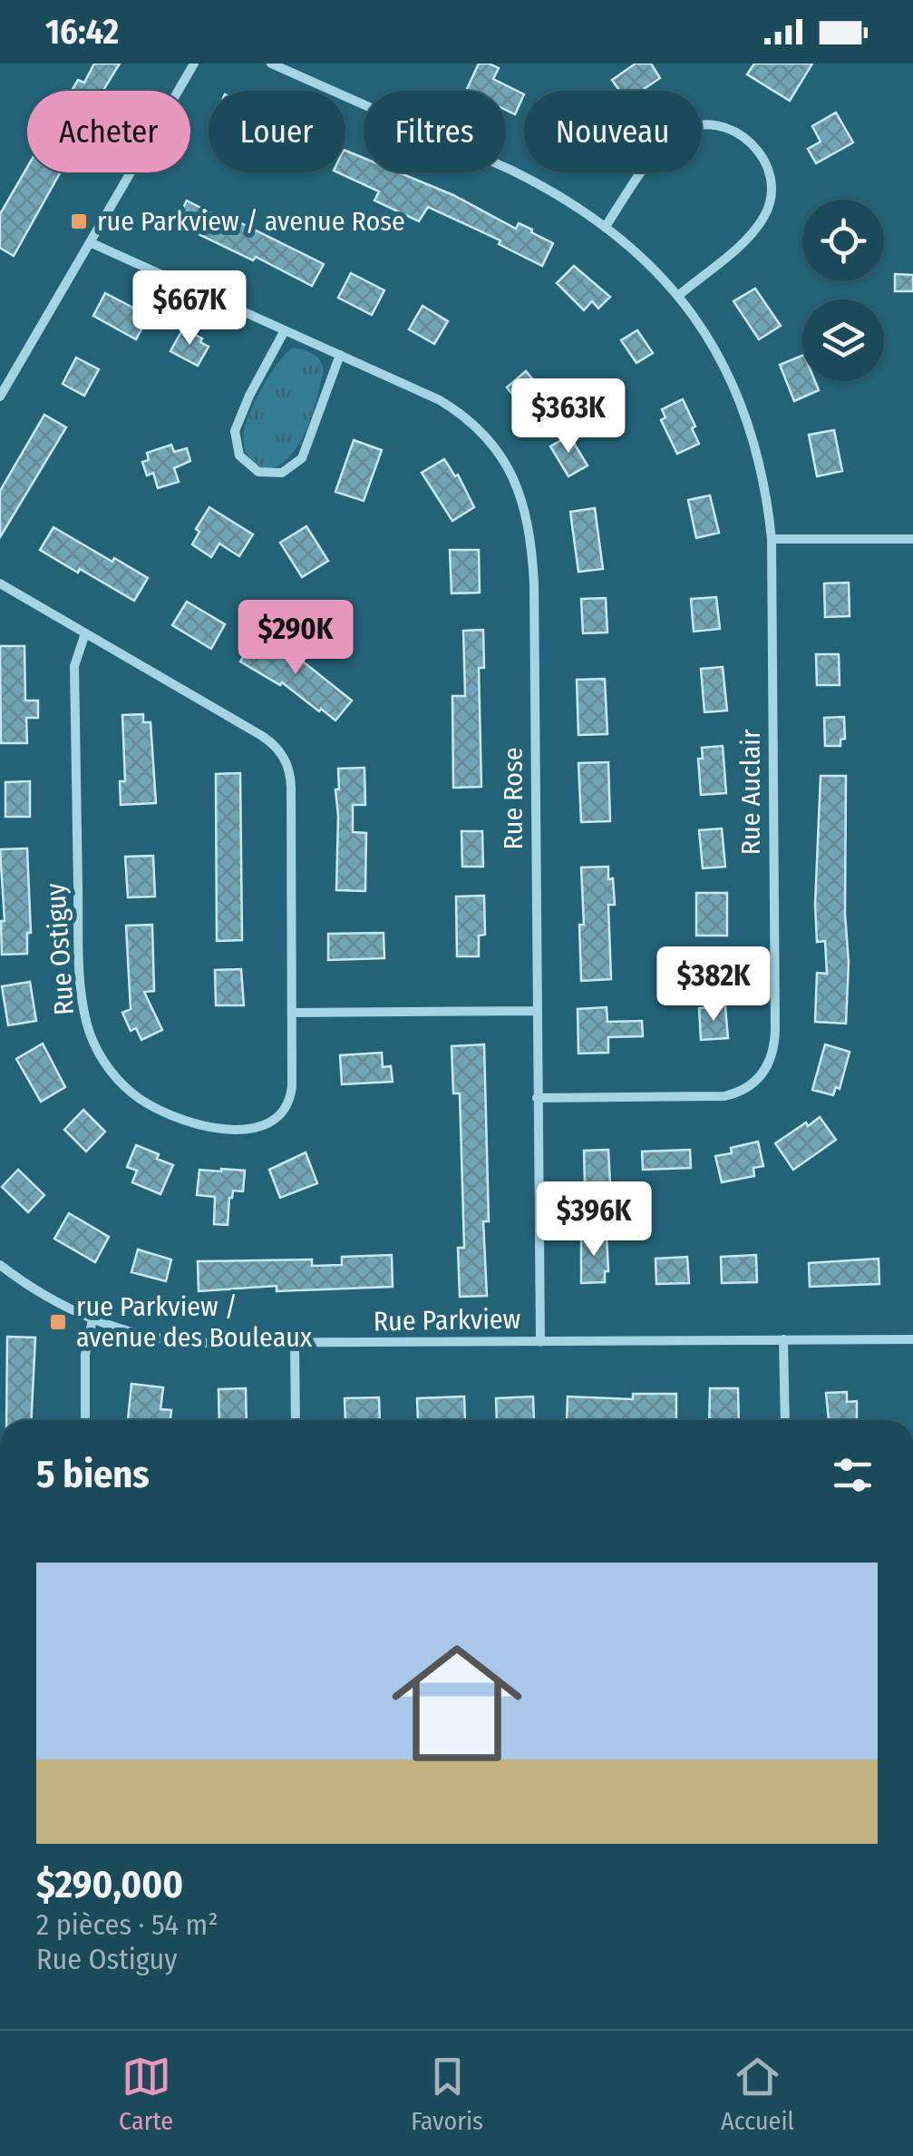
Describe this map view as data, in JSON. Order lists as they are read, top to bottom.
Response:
{
  "streets": {
    "street": [
      "Rue Auclair",
      "Rue Rose",
      "Rue Ostiguy",
      "Rue Parkview"
    ]
  },
  "crossings": [
    ["Rue Auclair", "Rue Rose"],
    ["Rue Rose", "Rue Parkview"]
  ],
  "places": {
    "transit": ["rue Parkview / avenue Rose", "rue Parkview / avenue des Bouleaux"]
  },
  "page": {
    "status": "16:42",
    "chip": [
      "Acheter",
      "Louer",
      "Filtres",
      "Nouveau"
    ],
    "price": [
      "$667K",
      "$363K",
      "$290K",
      "$382K",
      "$396K"
    ],
    "heading": "5 biens",
    "list": [
      {
        "name": "$290,000",
        "note": "2 pièces · 54 m² · Rue Ostiguy"
      }
    ],
    "tabs": ["Carte", "Favoris", "Accueil"]
  }
}
